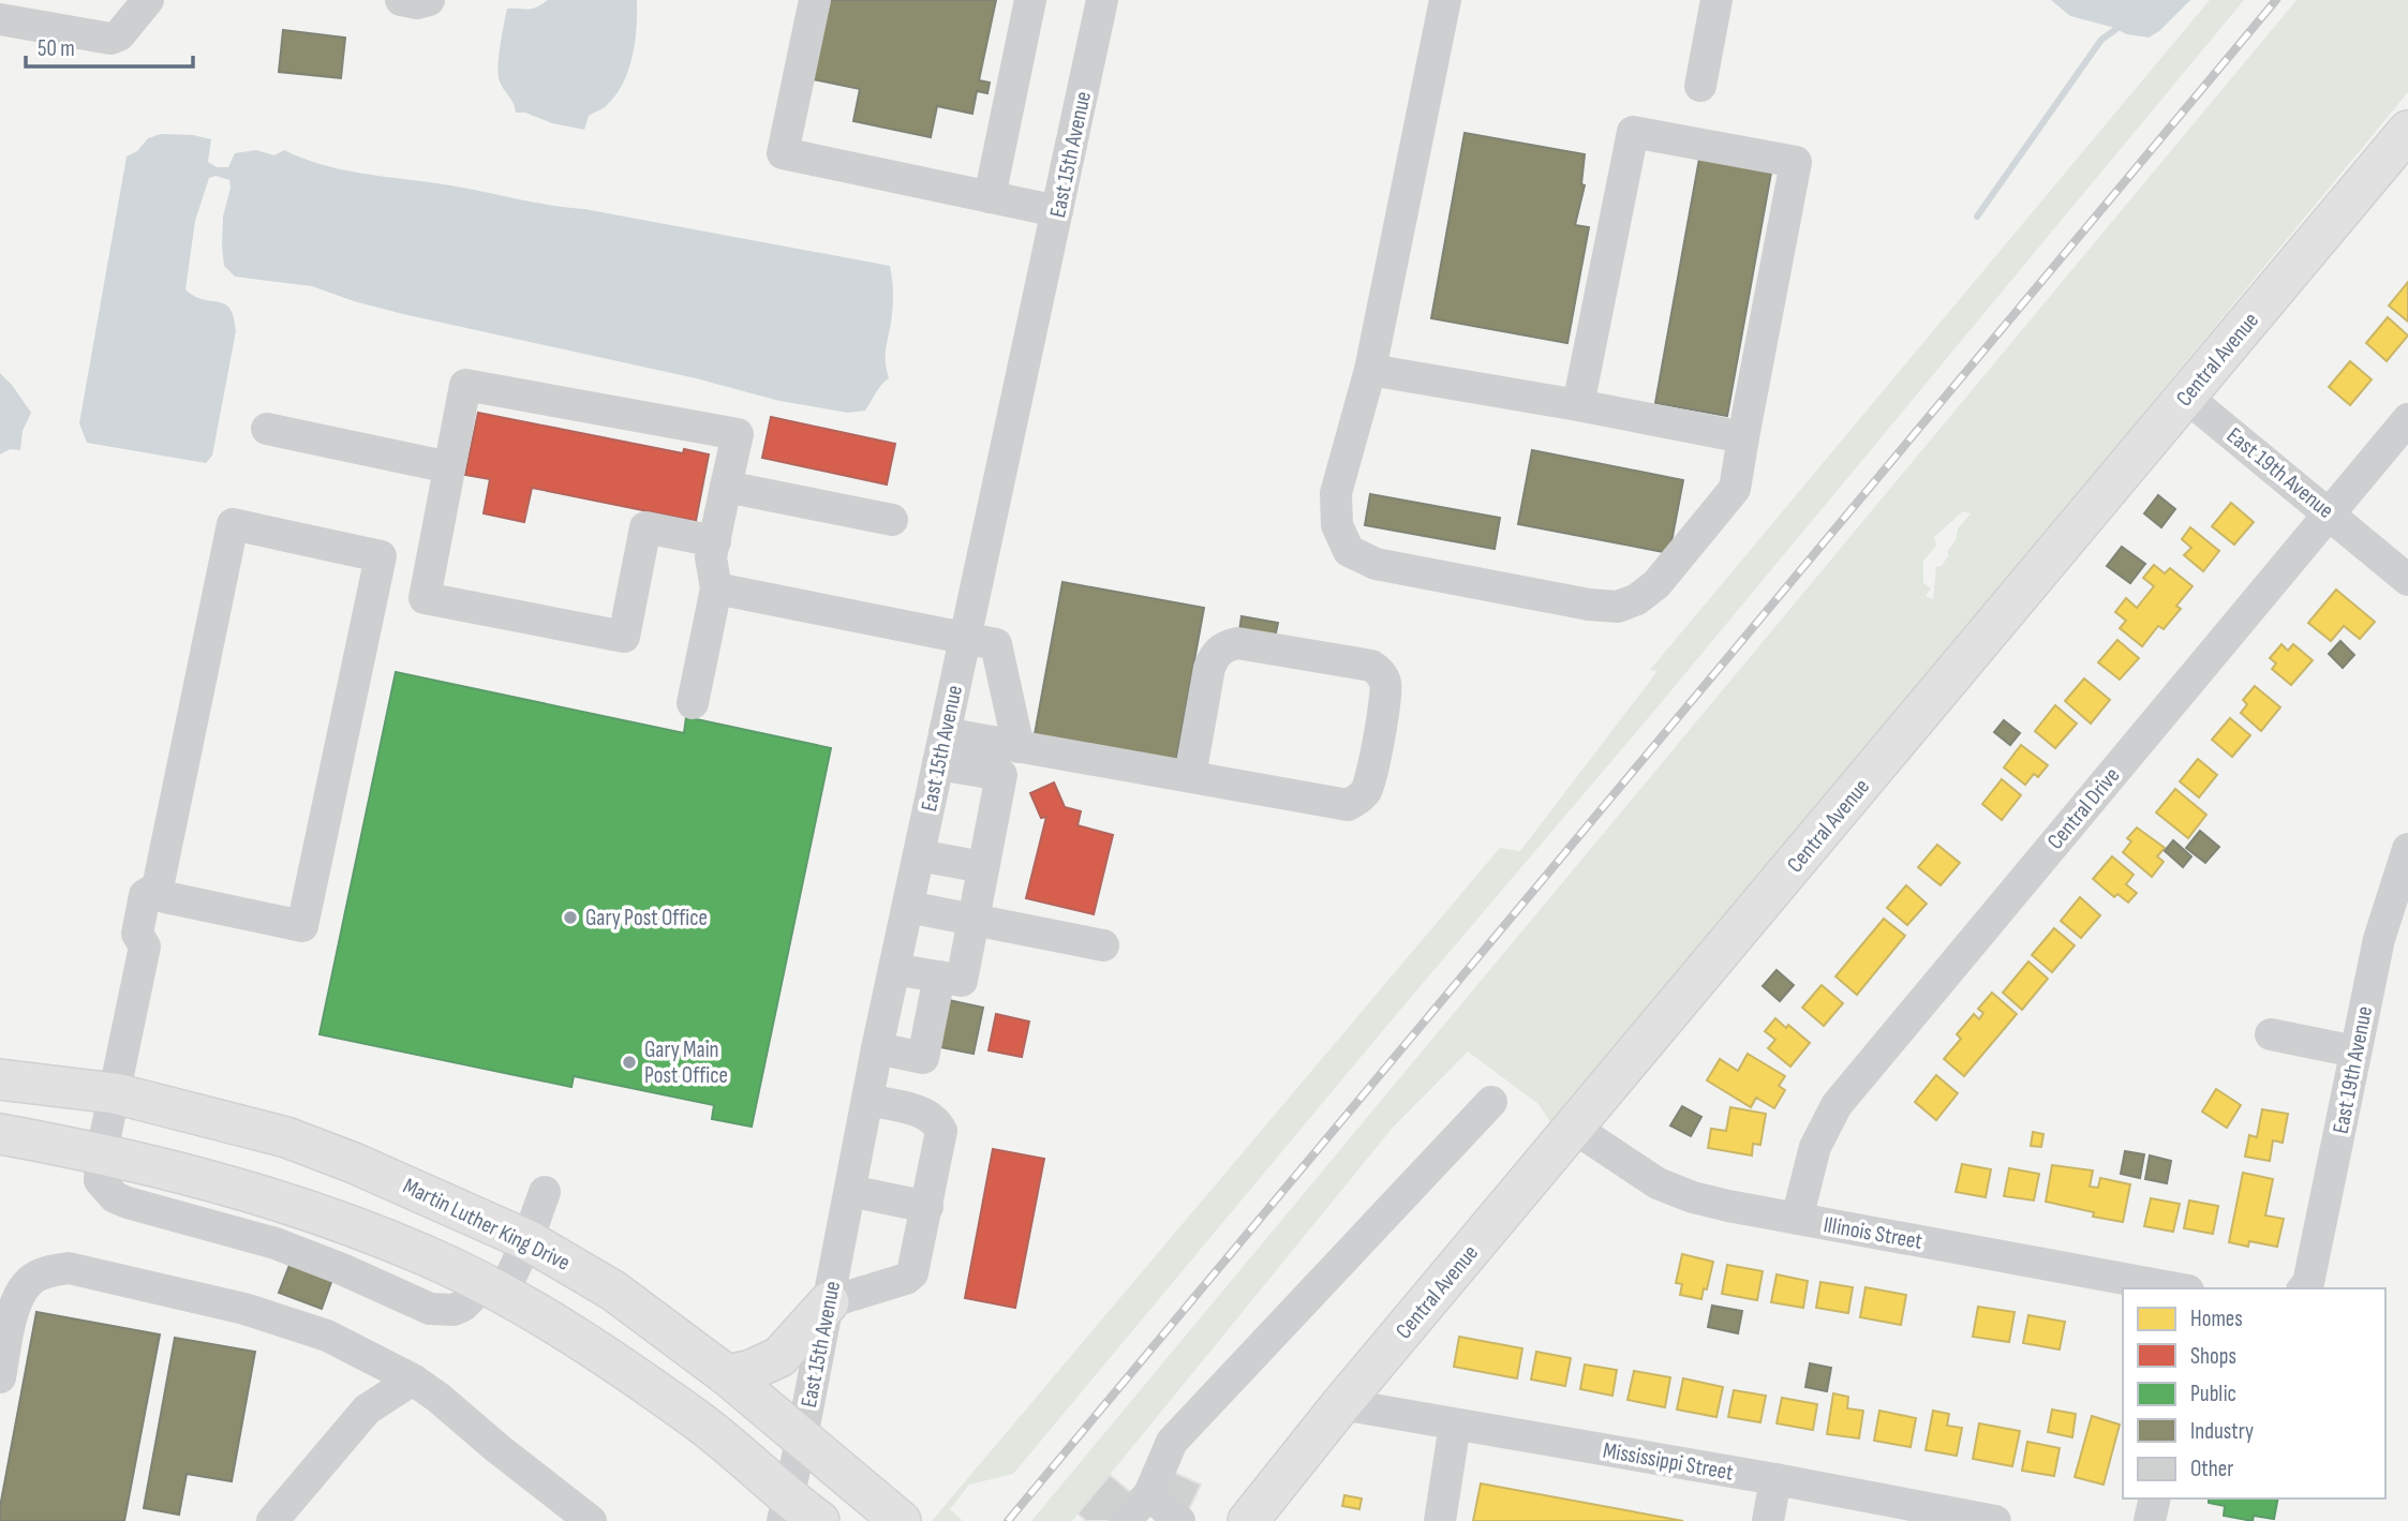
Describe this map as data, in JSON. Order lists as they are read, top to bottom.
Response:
{
  "streets": {
    "main road": ["Central Avenue", "Martin Luther King Drive"],
    "street": [
      "East 15th Avenue",
      "East 19th Avenue",
      "Central Drive",
      "Illinois Street",
      "Mississippi Street"
    ]
  },
  "crossings": [
    ["East 15th Avenue", "Martin Luther King Drive"],
    ["Central Avenue", "East 19th Avenue"],
    ["Central Avenue", "Illinois Street"],
    ["Central Avenue", "Mississippi Street"],
    ["East 19th Avenue", "Central Drive"],
    ["Central Drive", "Illinois Street"]
  ],
  "places": ["Gary Post Office", "Gary Main Post Office"],
  "legend": [
    "Homes",
    "Shops",
    "Public",
    "Industry",
    "Other"
  ],
  "scale_bar": "50 m"
}
